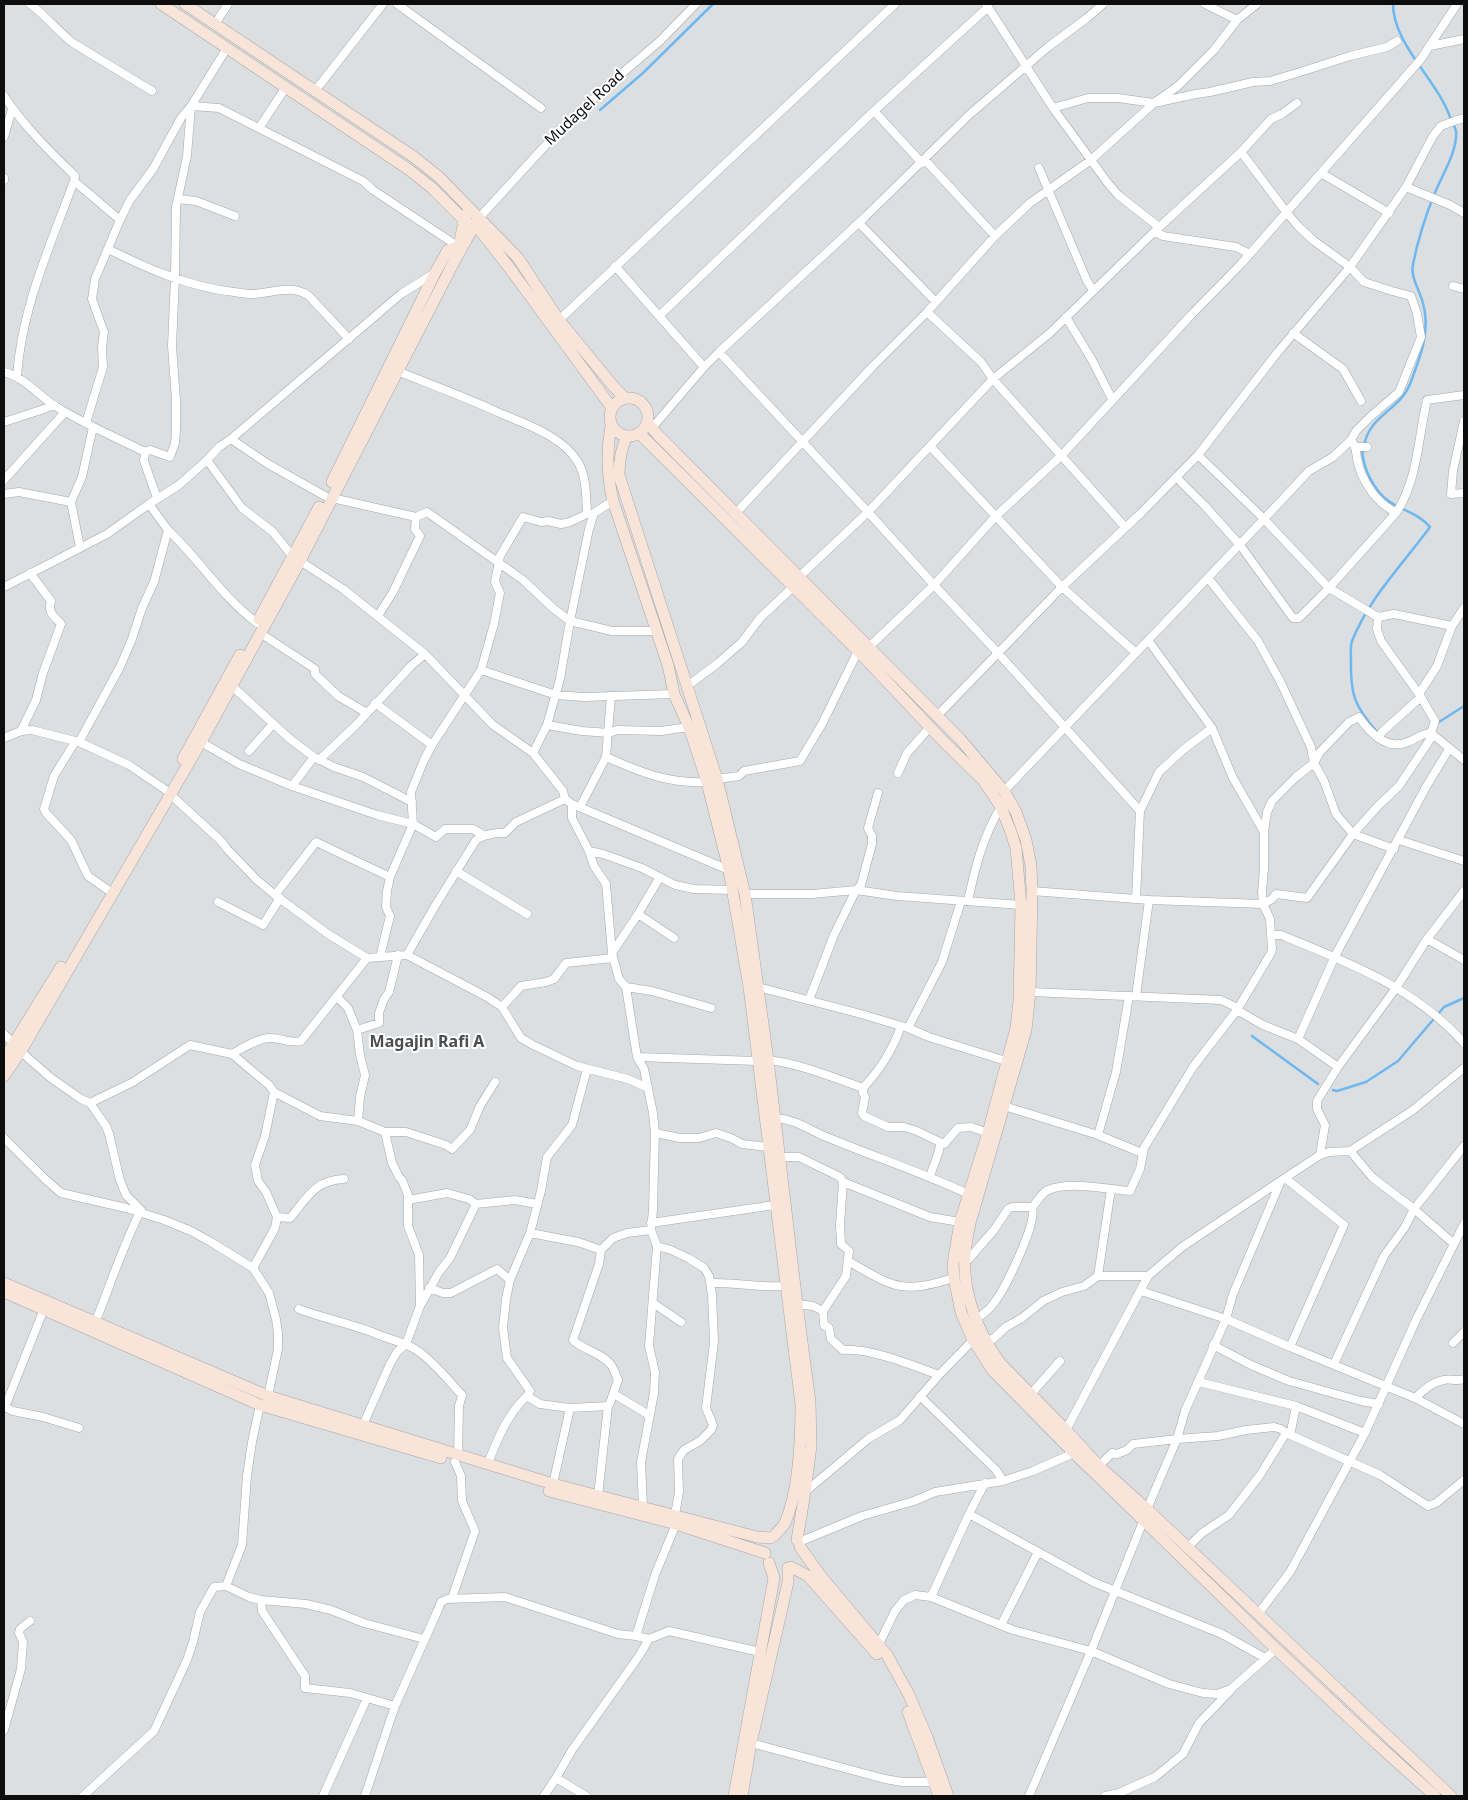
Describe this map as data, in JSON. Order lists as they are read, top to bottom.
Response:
{
  "streets": {
    "street": ["Mudagel Road"]
  },
  "districts": ["Magajin Rafi A"]
}
